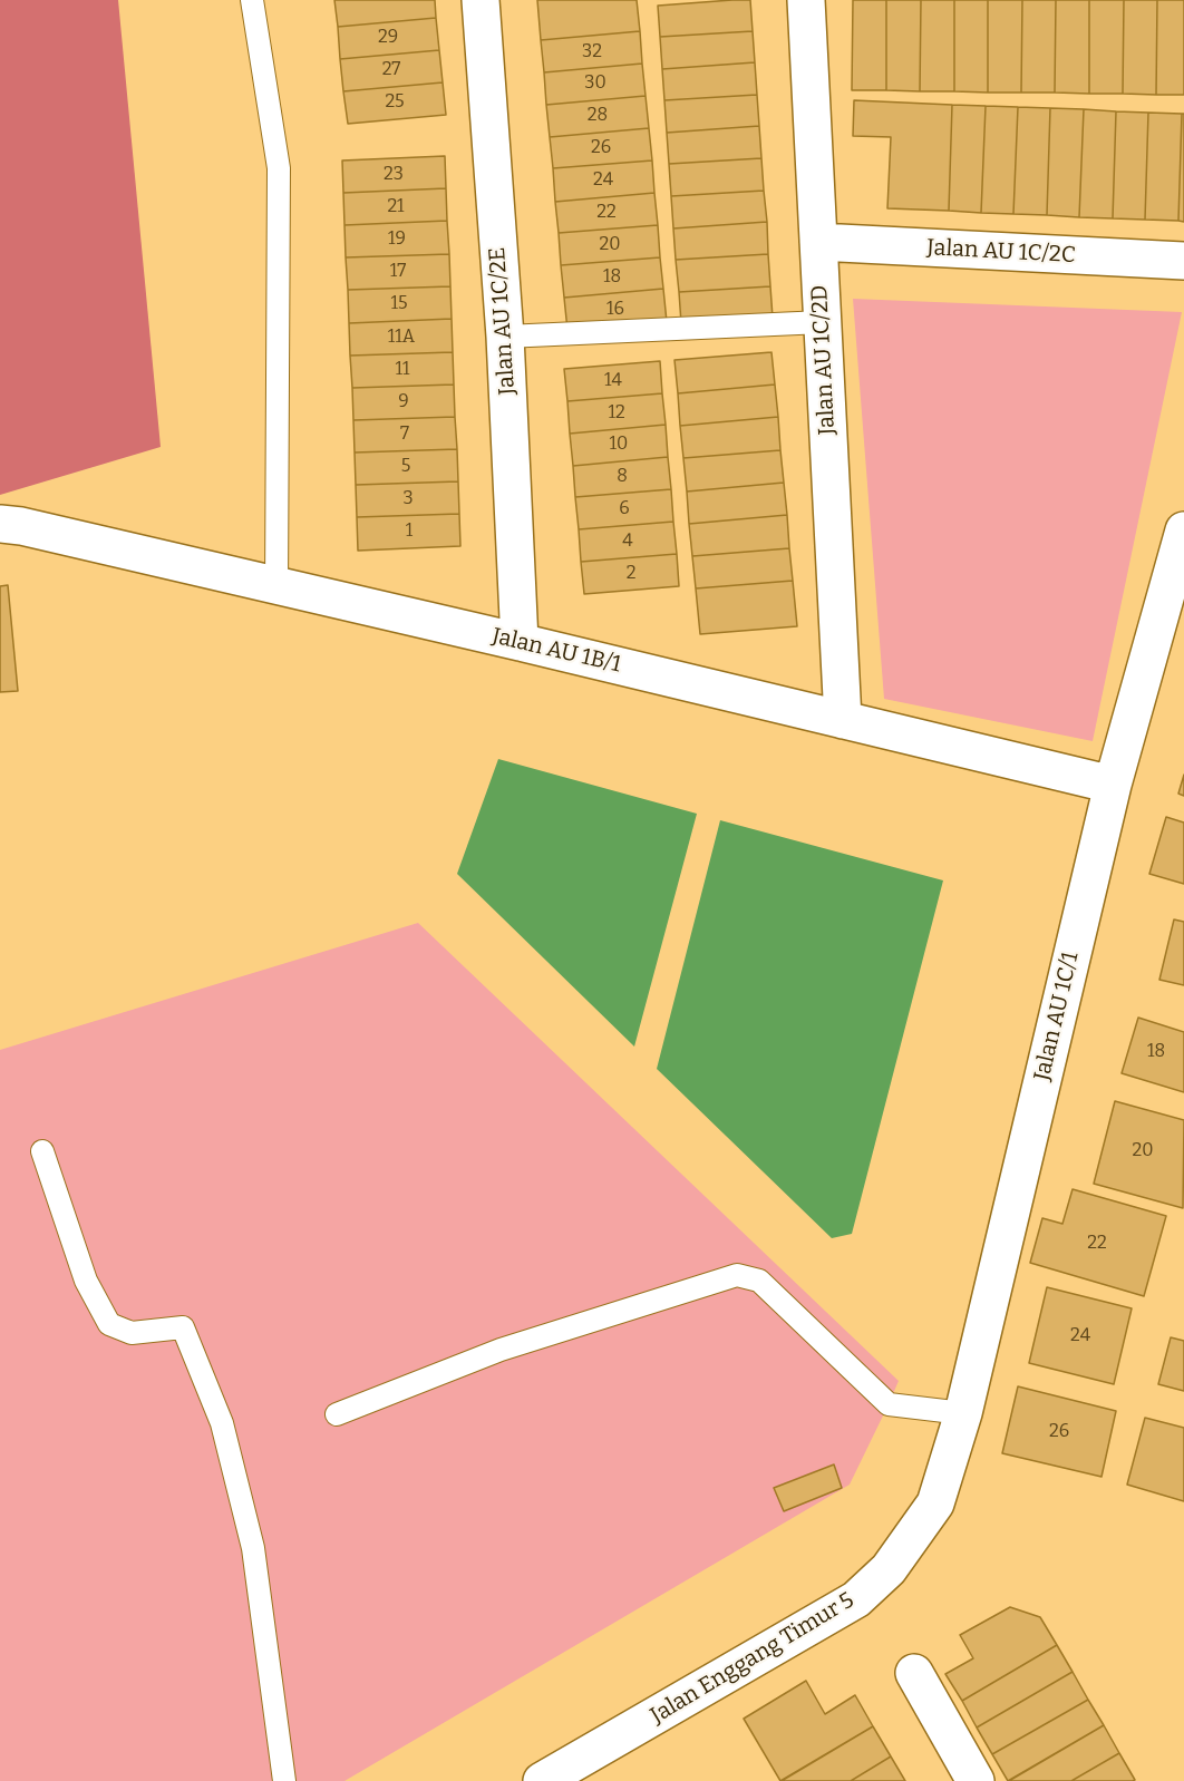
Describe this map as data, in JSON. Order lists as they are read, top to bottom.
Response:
{
  "streets": {
    "street": [
      "Jalan AU 1C/2C",
      "Jalan AU 1C/2E",
      "Jalan AU 1C/2D",
      "Jalan AU 1B/1",
      "Jalan AU 1C/1",
      "Jalan Enggang Timur 5"
    ]
  },
  "crossings": [
    ["Jalan AU 1C/2C", "Jalan AU 1C/2D"],
    ["Jalan AU 1C/2E", "Jalan AU 1B/1"],
    ["Jalan AU 1C/2D", "Jalan AU 1B/1"],
    ["Jalan AU 1B/1", "Jalan AU 1C/1"],
    ["Jalan AU 1C/1", "Jalan Enggang Timur 5"]
  ],
  "house_numbers": [
    "29",
    "32",
    "27",
    "30",
    "25",
    "28",
    "26",
    "23",
    "24",
    "21",
    "22",
    "19",
    "20",
    "17",
    "18",
    "15",
    "16",
    "11A",
    "11",
    "14",
    "9",
    "12",
    "7",
    "10",
    "5",
    "8",
    "3",
    "6",
    "1",
    "4",
    "2",
    "18",
    "20",
    "22",
    "24",
    "26"
  ]
}
